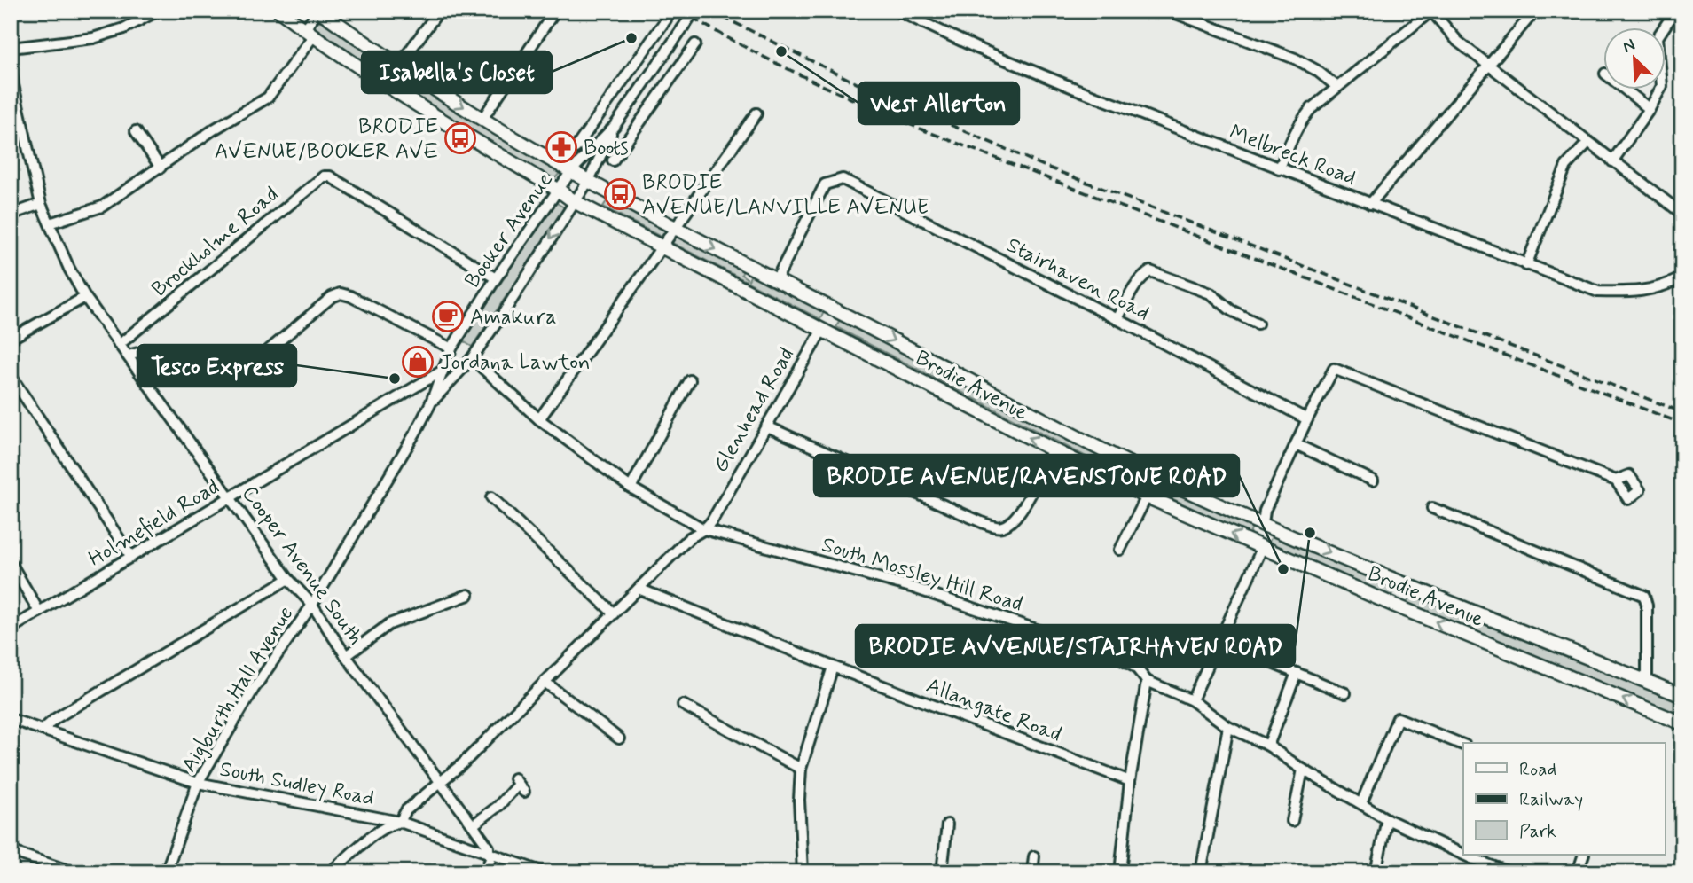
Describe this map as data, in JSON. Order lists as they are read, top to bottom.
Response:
{
  "streets": {
    "street": [
      "Melbreck Road",
      "Booker Avenue",
      "Brockholme Road",
      "Stairhaven Road",
      "Brodie Avenue",
      "Glenhead Road",
      "Holmefield Road",
      "Cooper Avenue South",
      "South Mossley Hill Road",
      "Aigburth Hall Avenue",
      "Allangate Road",
      "South Sudley Road"
    ]
  },
  "crossings": [
    ["Booker Avenue", "Brockholme Road"],
    ["Booker Avenue", "Brodie Avenue"],
    ["Booker Avenue", "Holmefield Road"],
    ["Booker Avenue", "South Mossley Hill Road"],
    ["Booker Avenue", "Aigburth Hall Avenue"],
    ["Brockholme Road", "Cooper Avenue South"],
    ["Stairhaven Road", "Brodie Avenue"],
    ["Brodie Avenue", "Glenhead Road"],
    ["Glenhead Road", "Cooper Avenue South"],
    ["Glenhead Road", "South Mossley Hill Road"],
    ["Glenhead Road", "Allangate Road"],
    ["Glenhead Road", "South Sudley Road"],
    ["Holmefield Road", "Cooper Avenue South"],
    ["Cooper Avenue South", "Aigburth Hall Avenue"],
    ["Cooper Avenue South", "South Sudley Road"],
    ["Aigburth Hall Avenue", "South Sudley Road"]
  ],
  "places": {
    "other": [
      "Isabella's Closet",
      "West Allerton",
      "Tesco Express",
      "BRODIE AVVENUE/STAIRHAVEN ROAD",
      "BRODIE AVENUE/RAVENSTONE ROAD"
    ],
    "bus stop": ["BRODIE AVENUE/BOOKER AVE", "BRODIE AVENUE/LANVILLE AVENUE"],
    "pharmacy": ["Boots"],
    "cafe": ["Amakura"],
    "shop": ["Jordana Lawton"]
  },
  "legend": ["Road", "Railway", "Park"],
  "north": "top left"
}
